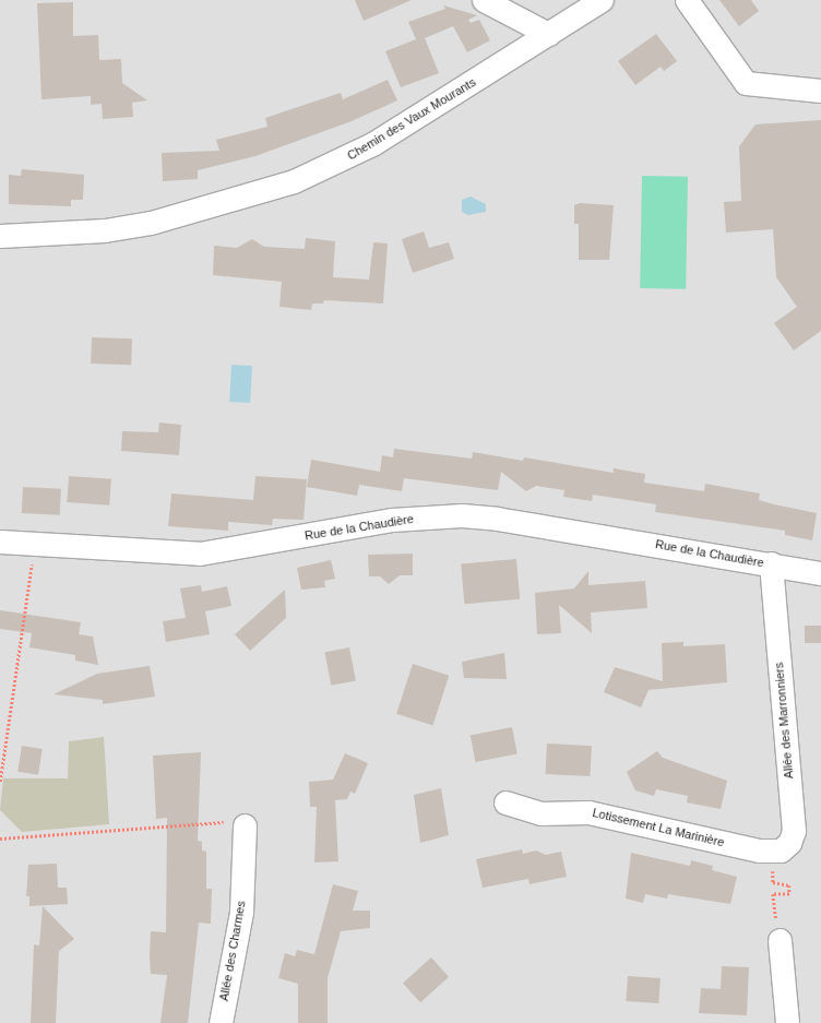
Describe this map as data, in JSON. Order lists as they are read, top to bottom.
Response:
{
  "streets": {
    "street": [
      "Chemin des Vaux Mourants",
      "Rue de la Chaudière",
      "Allée des Marronniers",
      "Lotissement La Marinière",
      "Allée des Charmes"
    ]
  },
  "crossings": [
    ["Rue de la Chaudière", "Allée des Marronniers"],
    ["Allée des Marronniers", "Lotissement La Marinière"]
  ]
}
